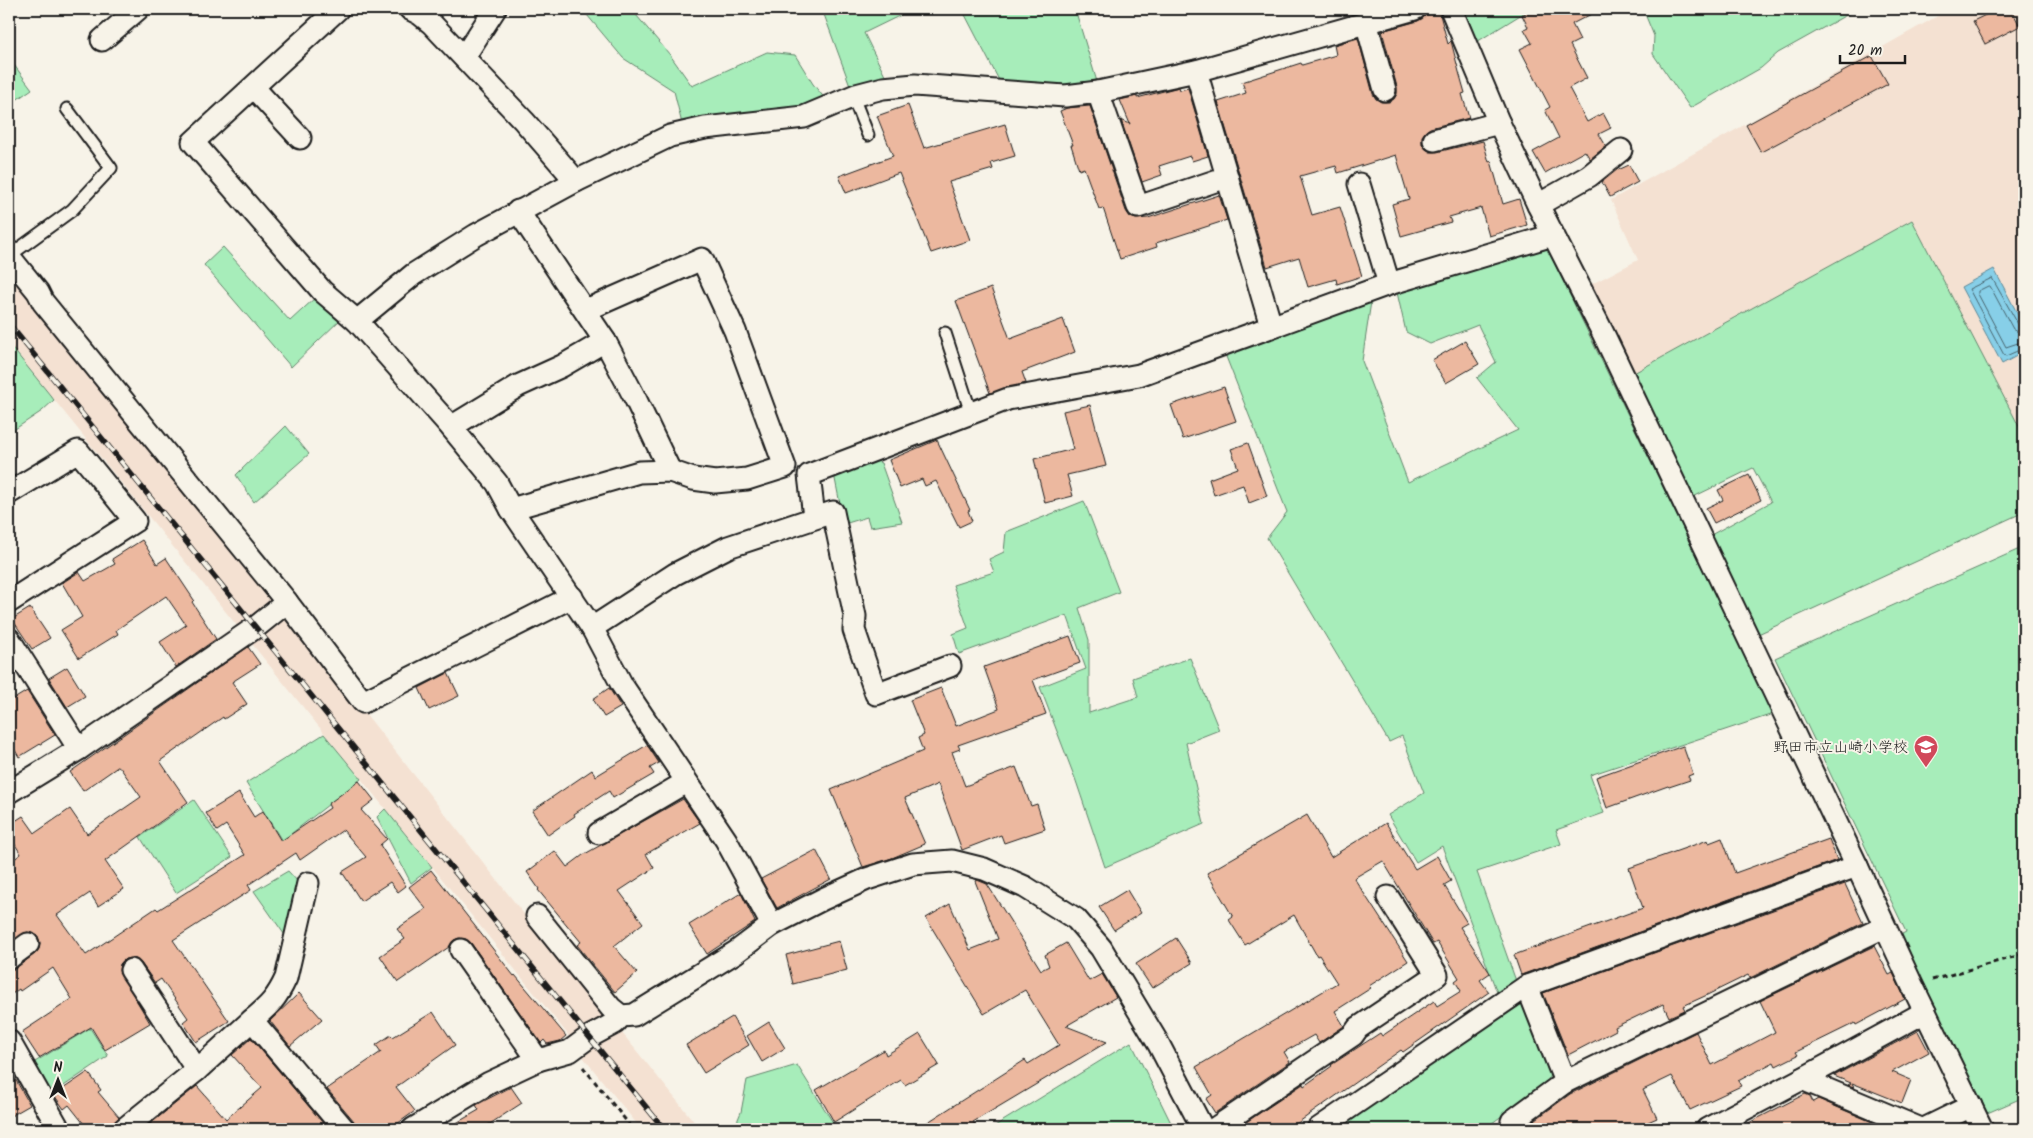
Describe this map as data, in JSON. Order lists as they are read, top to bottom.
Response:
{
  "places": {
    "school or university": ["野田市立山崎小学校"]
  },
  "scale_bar": "20 m",
  "north": "top"
}
